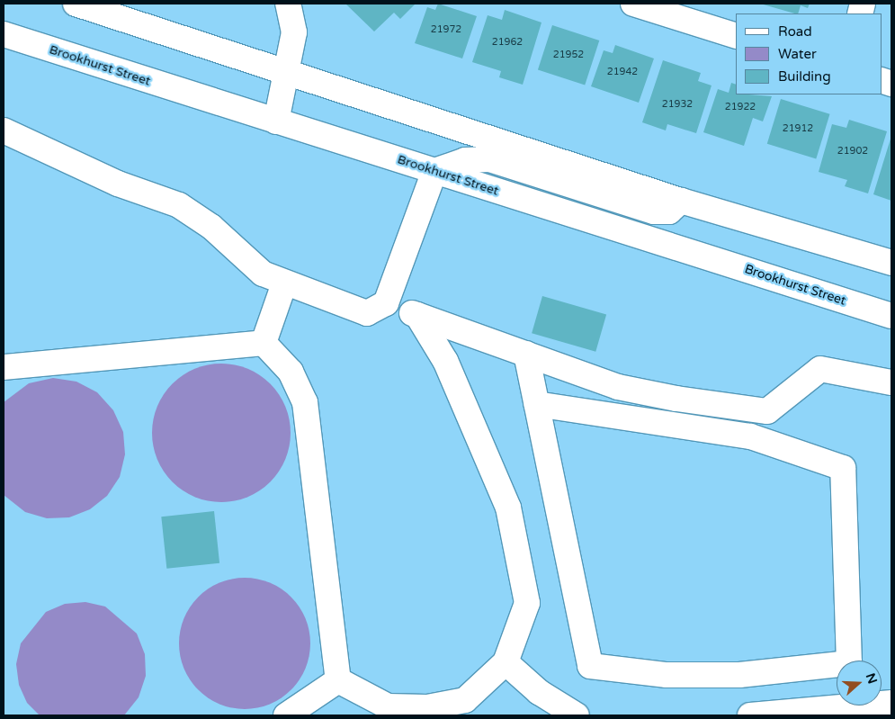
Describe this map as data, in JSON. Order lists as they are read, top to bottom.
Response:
{
  "streets": {
    "main road": ["Brookhurst Street"]
  },
  "house_numbers": [
    "21972",
    "21962",
    "21952",
    "21942",
    "21932",
    "21922",
    "21912",
    "21902"
  ],
  "legend": ["Road", "Water", "Building"],
  "north": "right"
}
